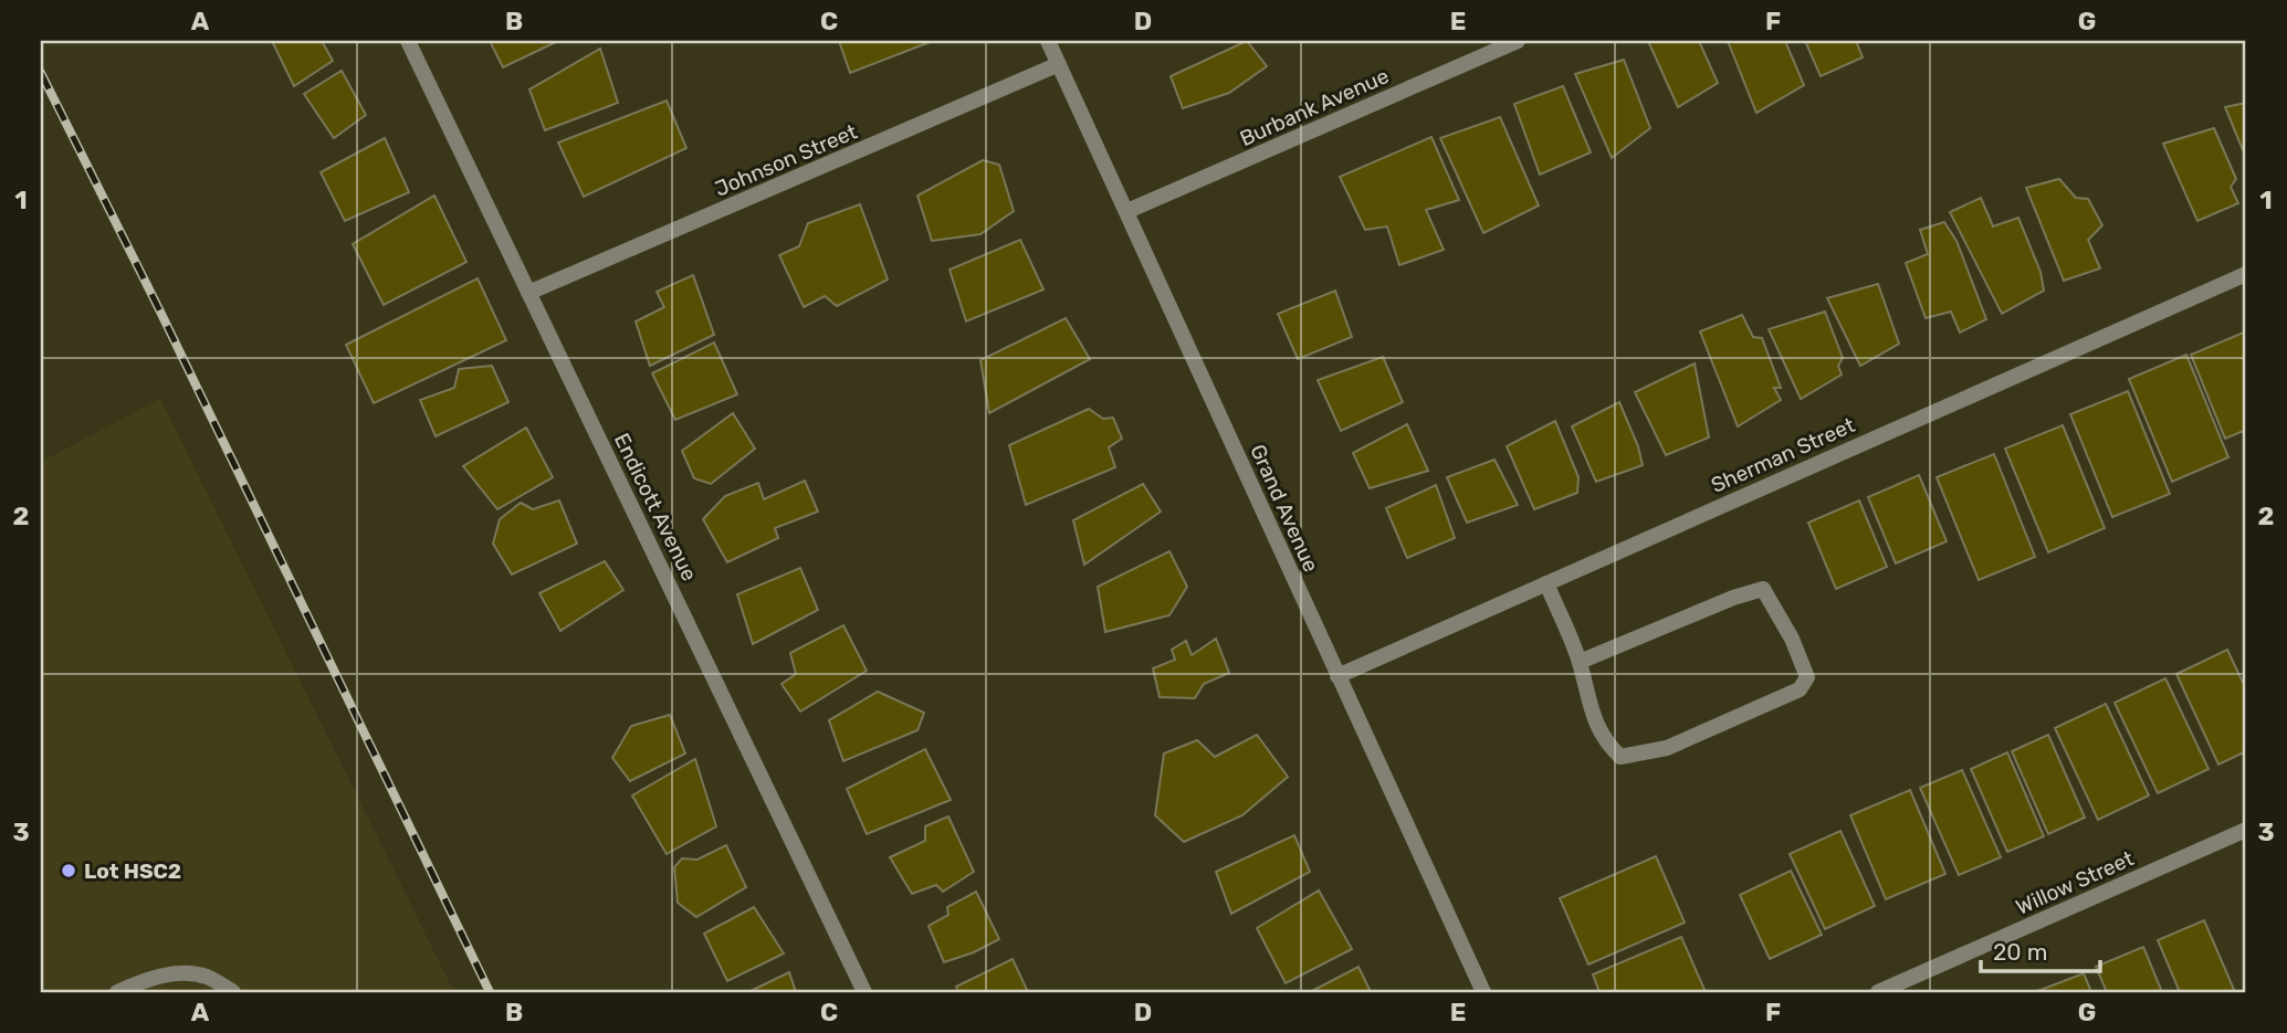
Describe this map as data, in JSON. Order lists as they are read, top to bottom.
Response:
{
  "streets": {
    "street": [
      "Burbank Avenue",
      "Johnson Street",
      "Sherman Street",
      "Endicott Avenue",
      "Grand Avenue",
      "Willow Street"
    ]
  },
  "crossings": [
    ["Burbank Avenue", "Grand Avenue"],
    ["Johnson Street", "Endicott Avenue"],
    ["Johnson Street", "Grand Avenue"],
    ["Sherman Street", "Grand Avenue"]
  ],
  "places": ["Lot HSC2"],
  "scale_bar": "20 m",
  "grid": {
    "columns": [
      "A",
      "B",
      "C",
      "D",
      "E",
      "F",
      "G"
    ],
    "rows": ["1", "2", "3"]
  }
}
